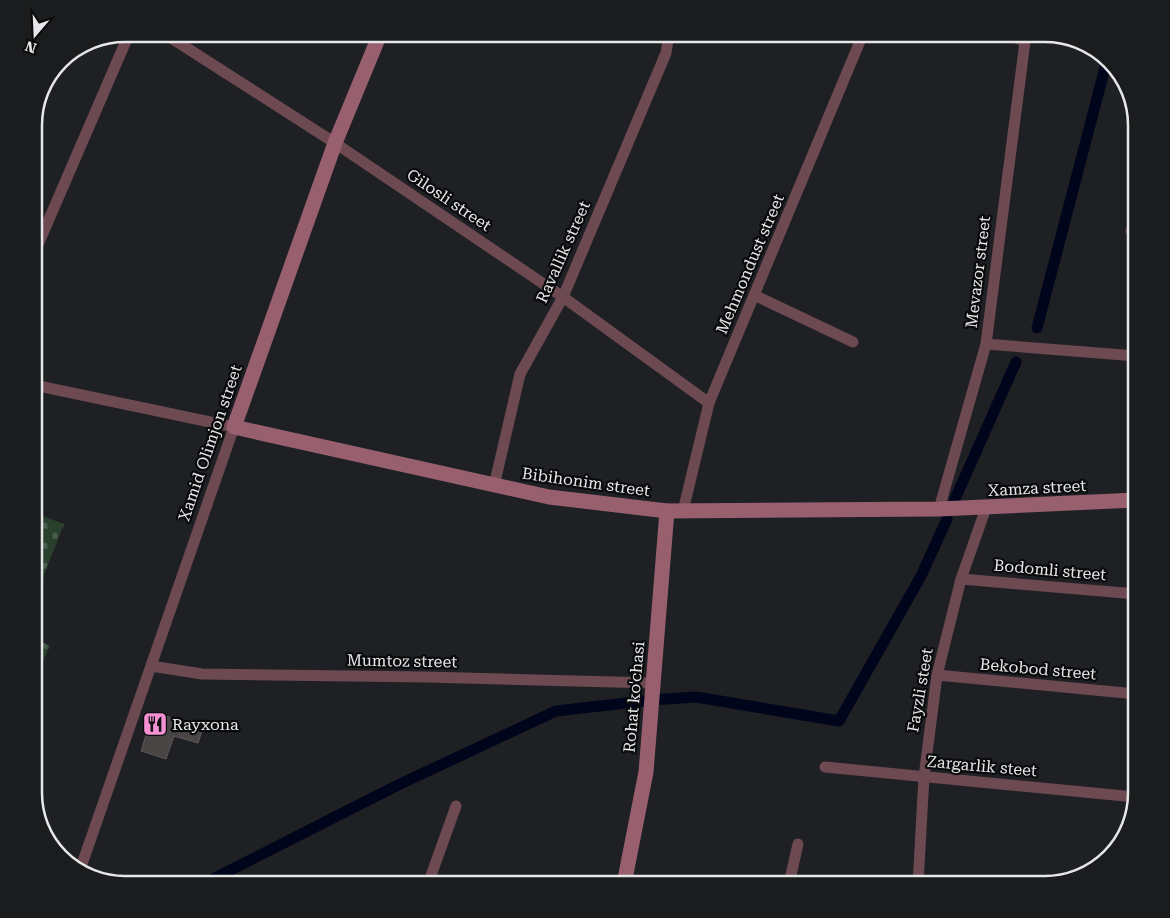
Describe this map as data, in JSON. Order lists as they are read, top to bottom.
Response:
{
  "streets": {
    "main road": [
      "Xamid Olimjon street",
      "Bibihonim street",
      "Xamza street",
      "Rohat ko'chasi"
    ],
    "street": [
      "Gilosli street",
      "Ravallik street",
      "Mehmondust street",
      "Mevazor street",
      "Bodomli street",
      "Mumtoz street",
      "Bekobod street",
      "Fayzli steet",
      "Zargarlik steet"
    ]
  },
  "crossings": [
    ["Gilosli street", "Ravallik street"],
    ["Gilosli street", "Mehmondust street"],
    ["Gilosli street", "Xamid Olimjon street"],
    ["Ravallik street", "Bibihonim street"],
    ["Mehmondust street", "Bibihonim street"],
    ["Mevazor street", "Bibihonim street"],
    ["Mevazor street", "Xamza street"],
    ["Xamid Olimjon street", "Bibihonim street"],
    ["Xamid Olimjon street", "Mumtoz street"],
    ["Bibihonim street", "Xamza street"],
    ["Bibihonim street", "Rohat ko'chasi"],
    ["Xamza street", "Fayzli steet"],
    ["Bodomli street", "Fayzli steet"],
    ["Mumtoz street", "Rohat ko'chasi"],
    ["Bekobod street", "Fayzli steet"],
    ["Fayzli steet", "Zargarlik steet"]
  ],
  "places": {
    "restaurant": ["Rayxona"]
  },
  "north": "bottom"
}
